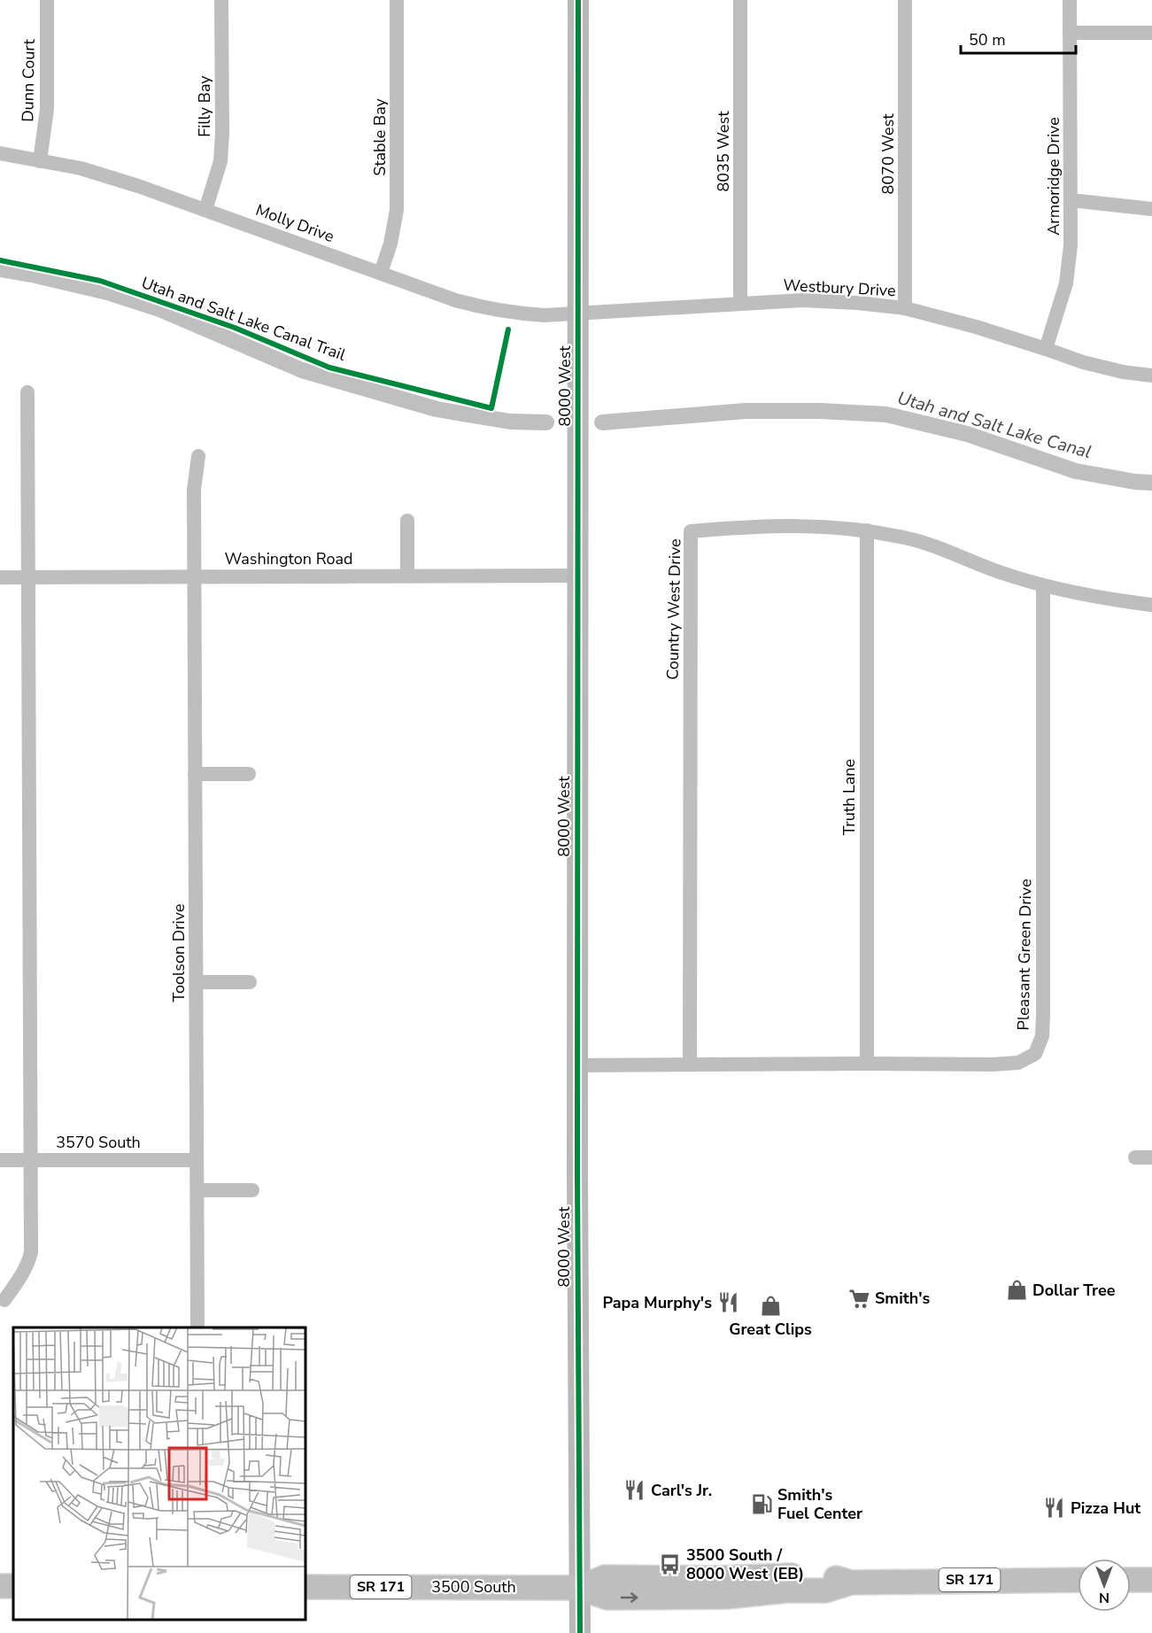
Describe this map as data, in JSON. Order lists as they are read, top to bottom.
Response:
{
  "streets": {
    "main road": ["SR 171", "3500 South"],
    "street": [
      "Dunn Court",
      "Filly Bay",
      "Stable Bay",
      "8035 West",
      "8070 West",
      "Armoridge Drive",
      "Molly Drive",
      "Westbury Drive",
      "8000 West",
      "Washington Road",
      "Country West Drive",
      "Truth Lane",
      "Toolson Drive",
      "Pleasant Green Drive",
      "3570 South"
    ],
    "cycle path": ["Utah and Salt Lake Canal Trail"]
  },
  "crossings": [
    ["Dunn Court", "Molly Drive"],
    ["Filly Bay", "Molly Drive"],
    ["Stable Bay", "Molly Drive"],
    ["8035 West", "Westbury Drive"],
    ["8070 West", "Westbury Drive"],
    ["Armoridge Drive", "Westbury Drive"],
    ["Molly Drive", "Westbury Drive"],
    ["Molly Drive", "8000 West"],
    ["Westbury Drive", "8000 West"],
    ["8000 West", "Washington Road"],
    ["8000 West", "Pleasant Green Drive"],
    ["8000 West", "3500 South"],
    ["Washington Road", "Toolson Drive"],
    ["Country West Drive", "Truth Lane"],
    ["Country West Drive", "Pleasant Green Drive"],
    ["Truth Lane", "Pleasant Green Drive"],
    ["Toolson Drive", "3570 South"]
  ],
  "water": ["Utah and Salt Lake Canal"],
  "places": {
    "shop": ["Dollar Tree", "Great Clips"],
    "supermarket": ["Smith's"],
    "restaurant": ["Papa Murphy's", "Carl's Jr.", "Pizza Hut"],
    "fuel station": ["Smith's Fuel Center"],
    "bus stop": ["3500 South / 8000 West (EB)"]
  },
  "scale_bar": "50 m",
  "north": "bottom"
}
